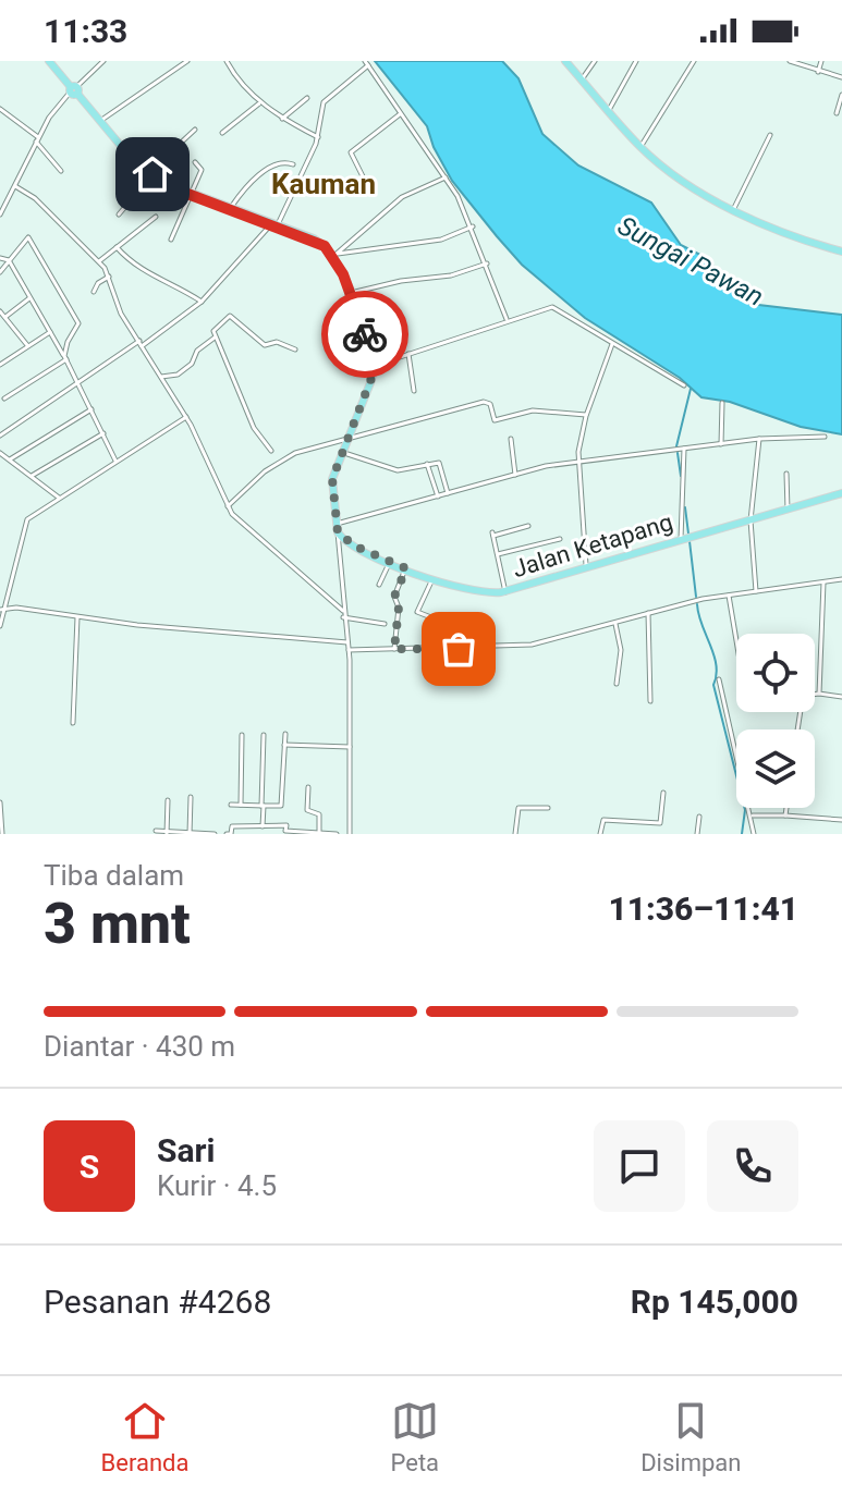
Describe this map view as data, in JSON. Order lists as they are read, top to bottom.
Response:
{
  "streets": {
    "main road": ["Jalan Ketapang"]
  },
  "districts": ["Kauman"],
  "water": ["Sungai Pawan"],
  "page": {
    "status": "11:33",
    "heading": ["3 mnt", "Tiba dalam", "11:36–11:41"],
    "panel": [
      "Sari",
      "Kurir · 4.5",
      "Pesanan #4268",
      "Rp 145,000"
    ],
    "bar": "Diantar · 430 m",
    "round": "S",
    "tabs": ["Beranda", "Peta", "Disimpan"]
  }
}
